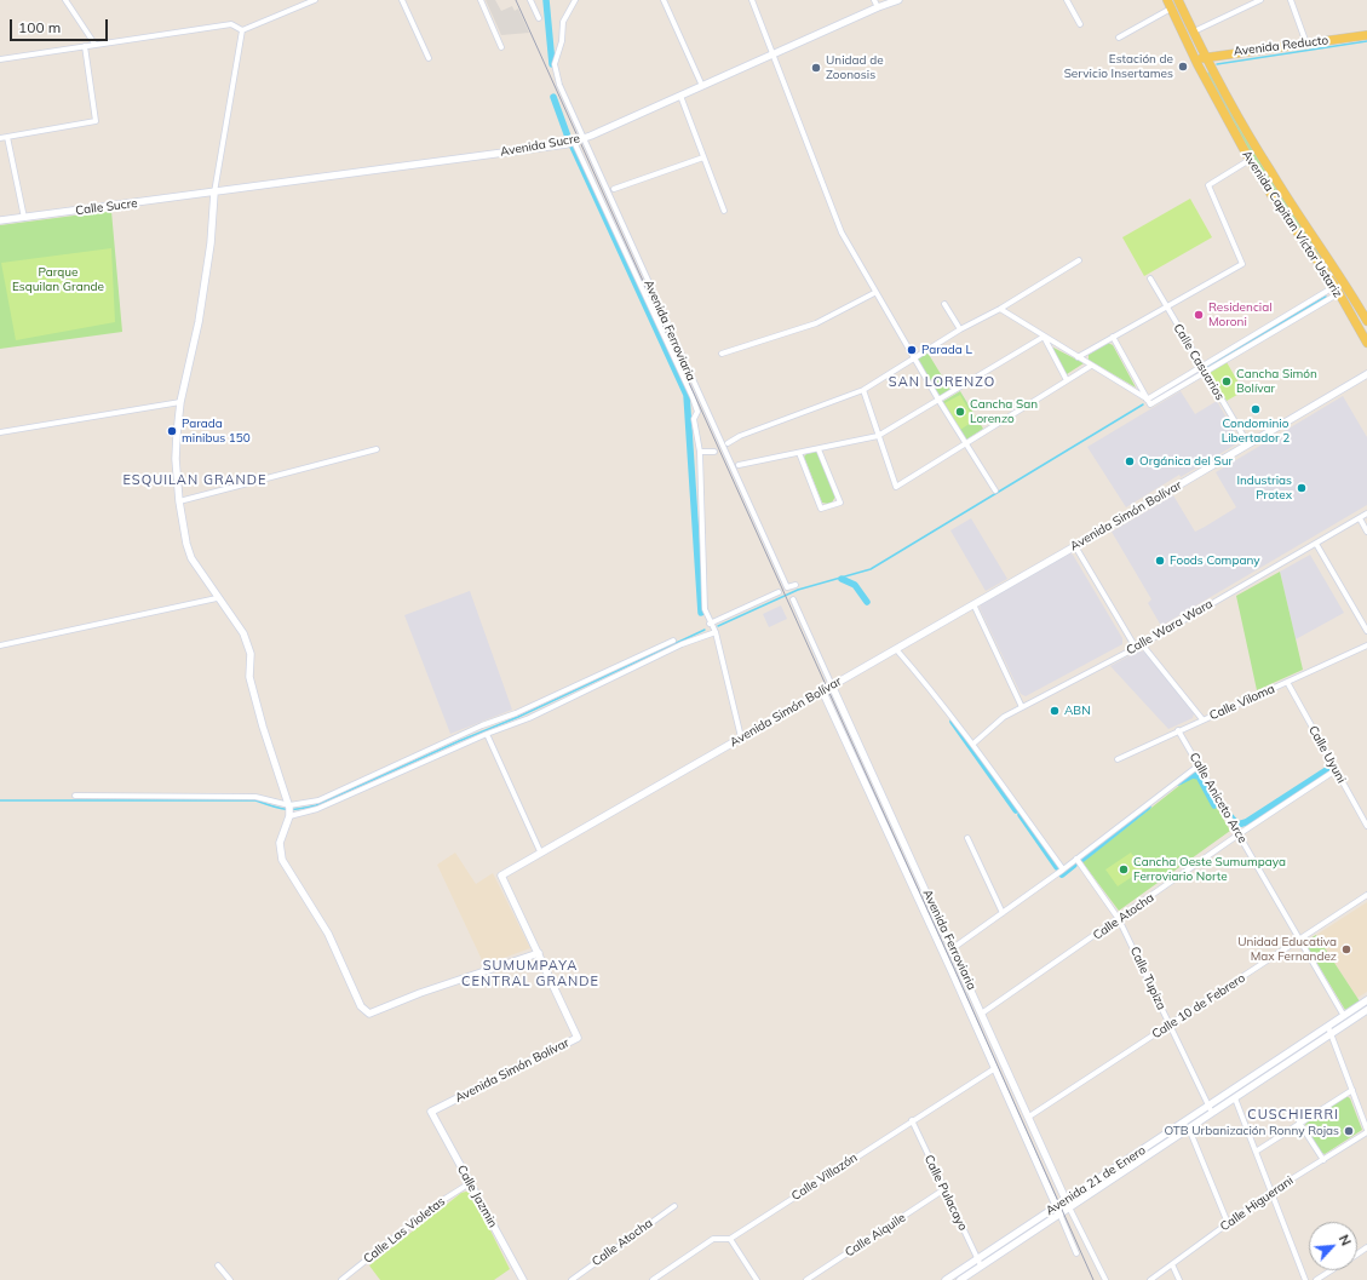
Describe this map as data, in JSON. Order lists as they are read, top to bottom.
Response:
{
  "streets": {
    "main road": ["Avenida Reducto", "Avenida Capitan Víctor Ustariz"],
    "street": [
      "Avenida Sucre",
      "Calle Sucre",
      "Avenida Ferroviaria",
      "Calle Casuarios",
      "Avenida Simón Bolívar",
      "Calle Wara Wara",
      "Calle Viloma",
      "Calle Uyuni",
      "Calle Aniceto Arce",
      "Calle Atocha",
      "Calle Tupiza",
      "Calle 10 de Febrero",
      "Calle Villazón",
      "Avenida 21 de Enero",
      "Calle Pulacayo",
      "Calle Jazmin",
      "Calle Higuerani",
      "Calle Las Violetas",
      "Calle Aiquile"
    ]
  },
  "crossings": [
    ["Avenida Reducto", "Avenida Capitan Víctor Ustariz"],
    ["Avenida Sucre", "Calle Sucre"],
    ["Avenida Sucre", "Avenida Ferroviaria"],
    ["Avenida Ferroviaria", "Avenida Simón Bolívar"],
    ["Avenida Ferroviaria", "Calle Atocha"],
    ["Avenida Ferroviaria", "Calle 10 de Febrero"],
    ["Avenida Ferroviaria", "Calle Villazón"],
    ["Avenida Ferroviaria", "Avenida 21 de Enero"],
    ["Calle Casuarios", "Avenida Simón Bolívar"],
    ["Avenida Simón Bolívar", "Calle Jazmin"],
    ["Calle Viloma", "Calle Uyuni"],
    ["Calle Viloma", "Calle Aniceto Arce"],
    ["Calle Uyuni", "Calle Atocha"],
    ["Calle Aniceto Arce", "Calle Atocha"],
    ["Calle Aniceto Arce", "Calle 10 de Febrero"],
    ["Calle Aniceto Arce", "Avenida 21 de Enero"],
    ["Calle Atocha", "Calle Tupiza"],
    ["Calle Tupiza", "Calle 10 de Febrero"],
    ["Calle Tupiza", "Avenida 21 de Enero"],
    ["Calle Villazón", "Calle Pulacayo"],
    ["Avenida 21 de Enero", "Calle Pulacayo"],
    ["Calle Pulacayo", "Calle Aiquile"],
    ["Calle Jazmin", "Calle Las Violetas"]
  ],
  "districts": [
    "SAN LORENZO",
    "ESQUILAN GRANDE",
    "SUMUMPAYA CENTRAL GRANDE",
    "CUSCHIERRI"
  ],
  "parks": ["Parque Esquilan Grande"],
  "places": [
    "Estación de Servicio Insertames",
    "Unidad de Zoonosis",
    "Residencial Moroni",
    "Parada L",
    "Cancha Simón Bolívar",
    "Condominio Libertador 2",
    "Cancha San Lorenzo",
    "Parada minibus 150",
    "Orgánica del Sur",
    "Industrias Protex",
    "Foods Company",
    "ABN",
    "Cancha Oeste Sumumpaya Ferroviario Norte",
    "Unidad Educativa Max Fernandez",
    "OTB Urbanización Ronny Rojas"
  ],
  "scale_bar": "100 m",
  "north": "top right"
}
